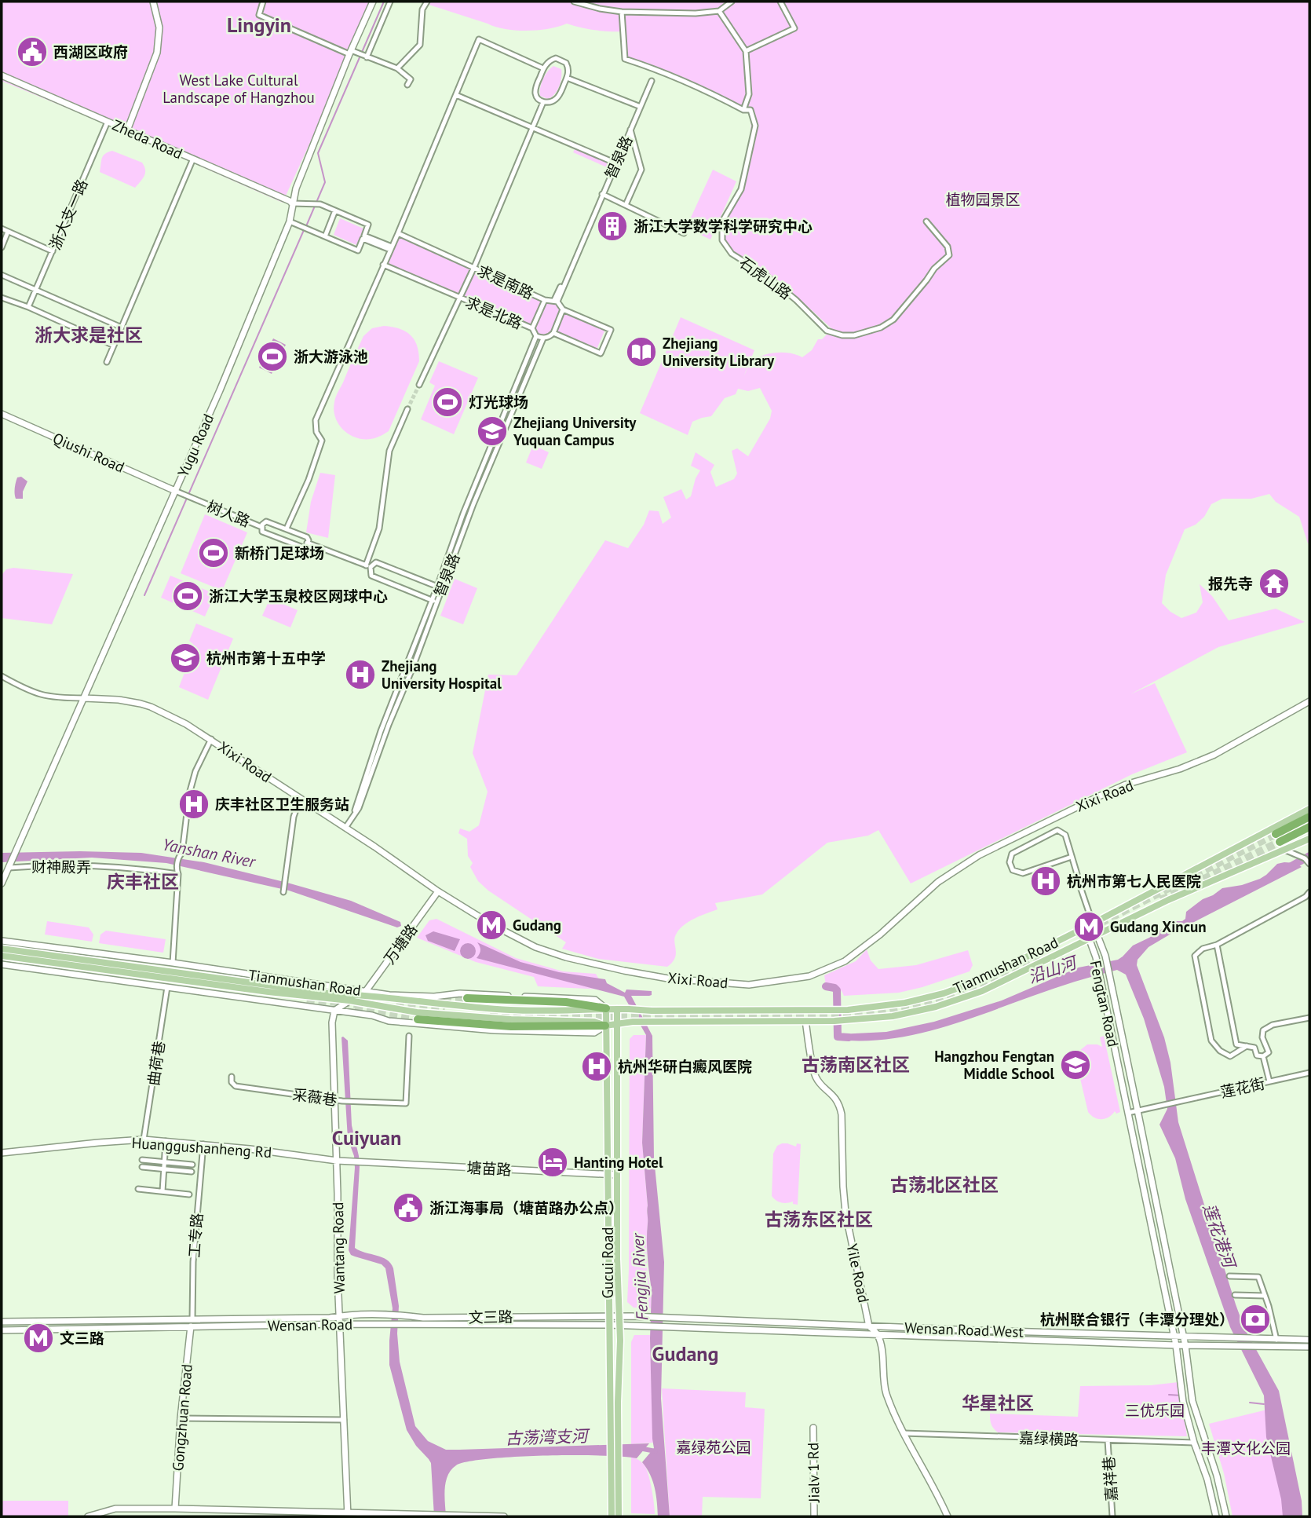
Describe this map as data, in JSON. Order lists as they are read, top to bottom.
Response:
{
  "streets": {
    "main road": [
      "Zheda Road",
      "Yugu Road",
      "Qiushi Road",
      "Xixi Road",
      "万塘路",
      "Tianmushan Road",
      "Fengtan Road",
      "Huanggushanheng Rd",
      "塘苗路",
      "Wantang Road",
      "Gucui Road",
      "Yile Road",
      "文三路",
      "Wensan Road",
      "Wensan Road West",
      "Gongzhuan Road",
      "Jialv 1 Rd"
    ],
    "street": [
      "智泉路",
      "浙大支一路",
      "石虎山路",
      "求是南路",
      "求是北路",
      "树人路",
      "财神殿弄",
      "曲荷巷",
      "莲花街",
      "采薇巷",
      "工专路",
      "嘉绿横路",
      "嘉祥巷"
    ]
  },
  "crossings": [
    ["Zheda Road", "浙大支一路"],
    ["Zheda Road", "Yugu Road"],
    ["智泉路", "求是南路"],
    ["智泉路", "求是北路"],
    ["智泉路", "Xixi Road"],
    ["Yugu Road", "Qiushi Road"],
    ["Yugu Road", "树人路"],
    ["Yugu Road", "Xixi Road"],
    ["Yugu Road", "财神殿弄"],
    ["Qiushi Road", "树人路"],
    ["Xixi Road", "万塘路"],
    ["万塘路", "Tianmushan Road"],
    ["Tianmushan Road", "Fengtan Road"],
    ["Tianmushan Road", "曲荷巷"],
    ["Tianmushan Road", "Wantang Road"],
    ["Tianmushan Road", "Gucui Road"],
    ["Tianmushan Road", "Yile Road"],
    ["Fengtan Road", "莲花街"],
    ["Fengtan Road", "Wensan Road West"],
    ["Fengtan Road", "嘉绿横路"],
    ["曲荷巷", "Huanggushanheng Rd"],
    ["采薇巷", "Wantang Road"],
    ["Huanggushanheng Rd", "塘苗路"],
    ["Huanggushanheng Rd", "工专路"],
    ["Huanggushanheng Rd", "Wantang Road"],
    ["塘苗路", "Wantang Road"],
    ["塘苗路", "Gucui Road"],
    ["工专路", "文三路"],
    ["工专路", "Wensan Road"],
    ["工专路", "Gongzhuan Road"],
    ["Wantang Road", "文三路"],
    ["Wantang Road", "Wensan Road"],
    ["Gucui Road", "文三路"],
    ["Gucui Road", "Wensan Road"],
    ["Gucui Road", "Wensan Road West"],
    ["Yile Road", "Wensan Road West"],
    ["文三路", "Wensan Road West"],
    ["Wensan Road", "Wensan Road West"],
    ["Wensan Road", "Gongzhuan Road"],
    ["嘉绿横路", "嘉祥巷"]
  ],
  "districts": [
    "Lingyin",
    "浙大求是社区",
    "庆丰社区",
    "古荡南区社区",
    "Cuiyuan",
    "古荡北区社区",
    "古荡东区社区",
    "Gudang",
    "华星社区"
  ],
  "water": [
    "Yanshan River",
    "沿山河",
    "莲花港河",
    "Fengjia River",
    "古荡湾支河"
  ],
  "parks": [
    "West Lake Cultural Landscape of Hangzhou",
    "植物园景区",
    "三优乐园",
    "嘉绿苑公园",
    "丰潭文化公园"
  ],
  "places": {
    "public building": ["西湖区政府", "浙江海事局（塘苗路办公点）"],
    "building": ["浙江大学数学科学研究中心"],
    "library": ["Zhejiang University Library"],
    "sports": [
      "浙大游泳池",
      "灯光球场",
      "新桥门足球场",
      "浙江大学玉泉校区网球中心"
    ],
    "school or university": ["Zhejiang University Yuquan Campus", "杭州市第十五中学", "Hangzhou Fengtan Middle School"],
    "temple": ["报先寺"],
    "hospital": [
      "Zhejiang University Hospital",
      "庆丰社区卫生服务站",
      "杭州市第七人民医院",
      "杭州华研白癜风医院"
    ],
    "metro station": ["Gudang", "Gudang Xincun", "文三路"],
    "hotel": ["Hanting Hotel"],
    "bank": ["杭州联合银行（丰潭分理处）"]
  }
}
